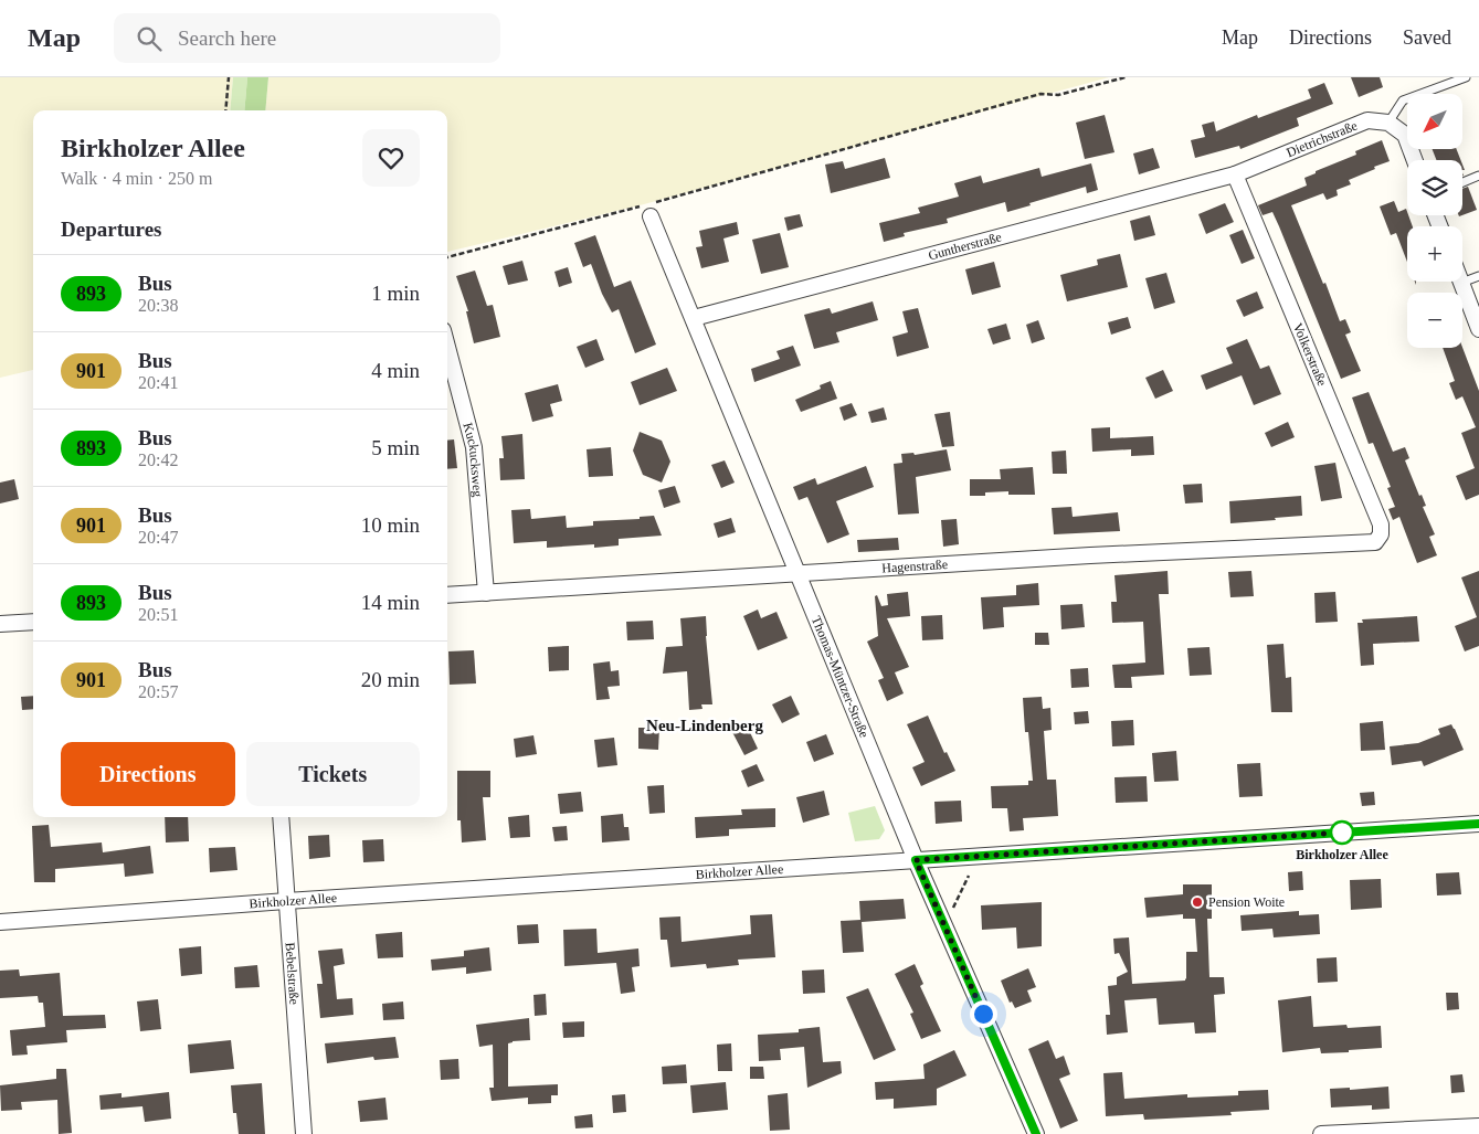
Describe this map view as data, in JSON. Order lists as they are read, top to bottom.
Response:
{
  "streets": {
    "street": [
      "Dietrichstraße",
      "Guntherstraße",
      "Volkerstraße",
      "Kuckucksweg",
      "Hagenstraße",
      "Thomas-Müntzer-Straße",
      "Birkholzer Allee",
      "Bebelstraße"
    ]
  },
  "crossings": [
    ["Dietrichstraße", "Guntherstraße"],
    ["Dietrichstraße", "Volkerstraße"],
    ["Guntherstraße", "Volkerstraße"],
    ["Guntherstraße", "Thomas-Müntzer-Straße"],
    ["Volkerstraße", "Hagenstraße"],
    ["Kuckucksweg", "Hagenstraße"],
    ["Hagenstraße", "Thomas-Müntzer-Straße"],
    ["Thomas-Müntzer-Straße", "Birkholzer Allee"],
    ["Birkholzer Allee", "Bebelstraße"]
  ],
  "districts": ["Neu-Lindenberg"],
  "places": ["Birkholzer Allee", "Pension Woite"],
  "lines": ["bus line 893"],
  "north": "bottom left",
  "page": {
    "header": "Map",
    "search": "Search here",
    "nav": ["Map", "Directions", "Saved"],
    "map_buttons": ["+", "−"],
    "heading": [
      ["Birkholzer Allee", "Walk · 4 min · 250 m"],
      "Departures"
    ],
    "list": [
      {
        "mark": "893",
        "name": "Bus",
        "note": "20:38",
        "value": "1 min"
      },
      {
        "mark": "901",
        "name": "Bus",
        "note": "20:41",
        "value": "4 min"
      },
      {
        "mark": "893",
        "name": "Bus",
        "note": "20:42",
        "value": "5 min"
      },
      {
        "mark": "901",
        "name": "Bus",
        "note": "20:47",
        "value": "10 min"
      },
      {
        "mark": "893",
        "name": "Bus",
        "note": "20:51",
        "value": "14 min"
      },
      {
        "mark": "901",
        "name": "Bus",
        "note": "20:57",
        "value": "20 min"
      }
    ],
    "buttons": ["Directions", "Tickets"]
  }
}
